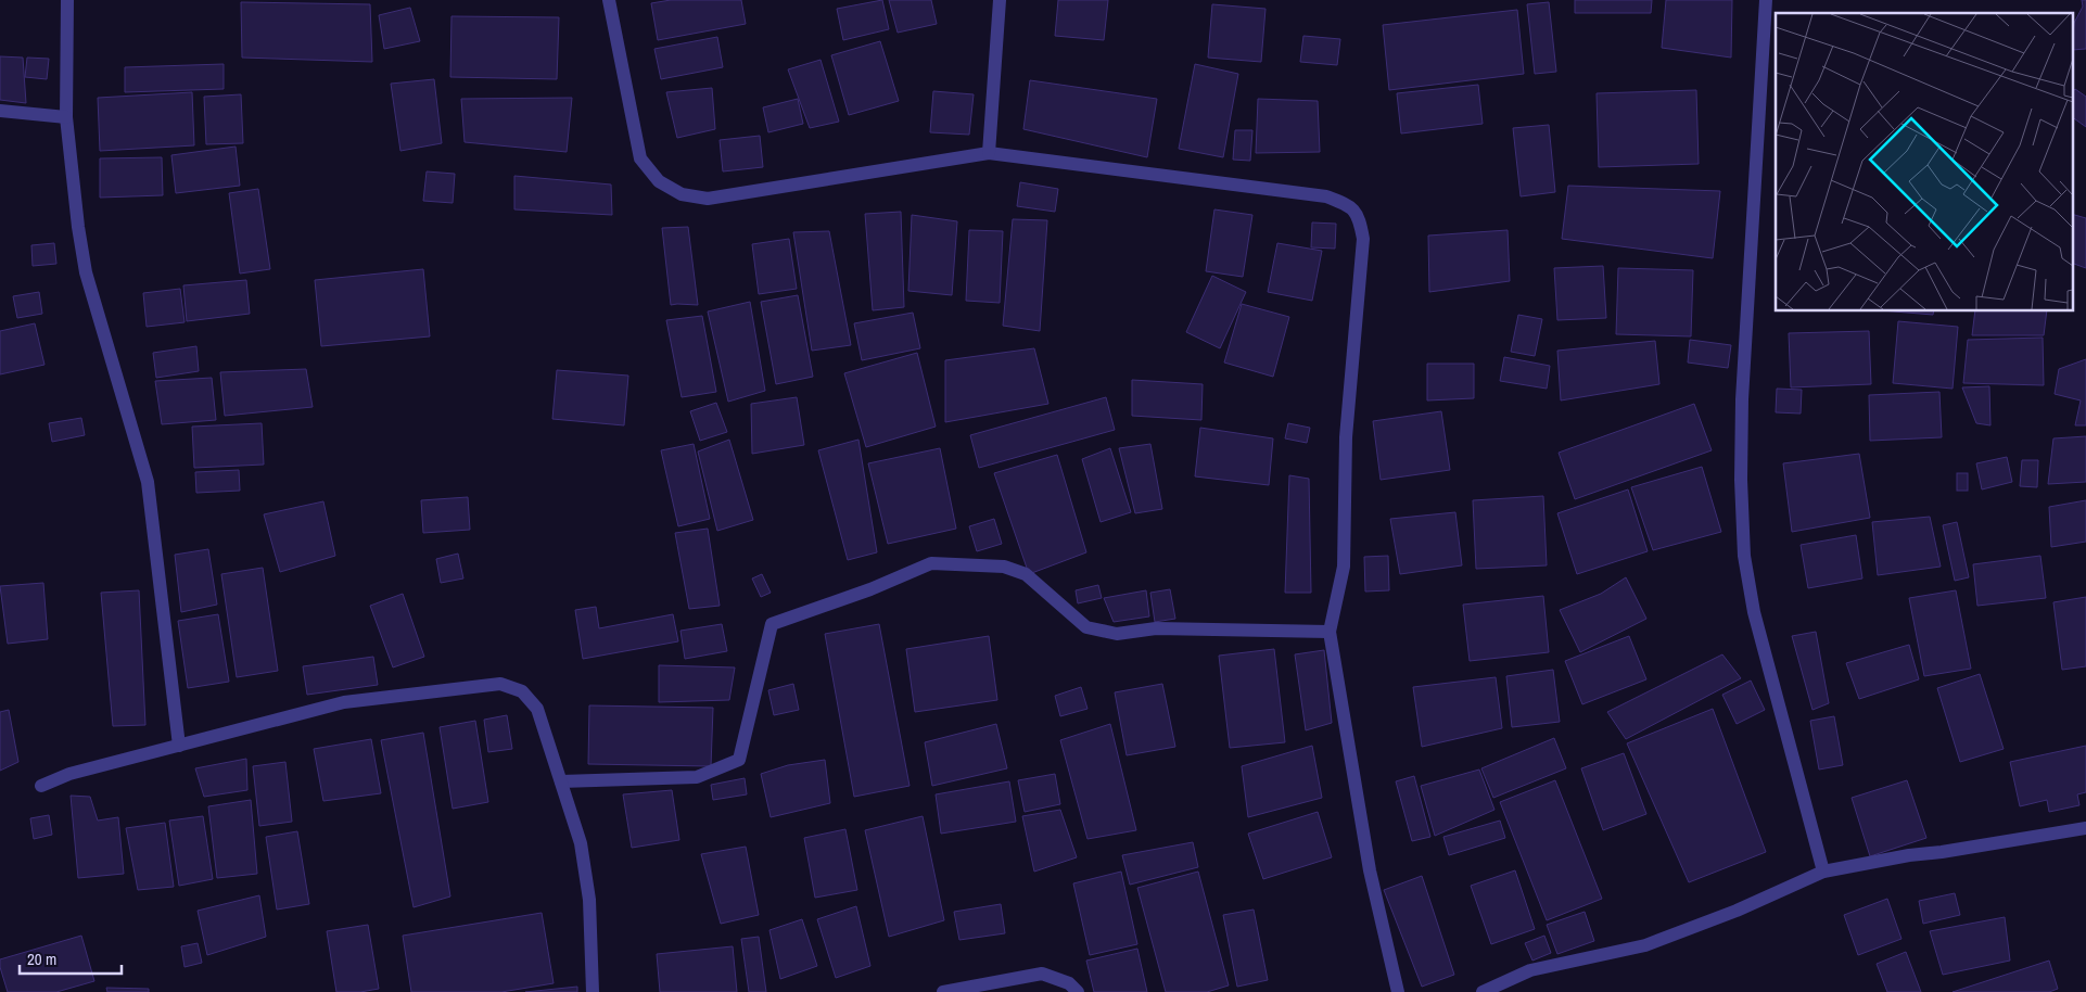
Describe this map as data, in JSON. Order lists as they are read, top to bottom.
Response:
{
  "scale_bar": "20 m"
}
